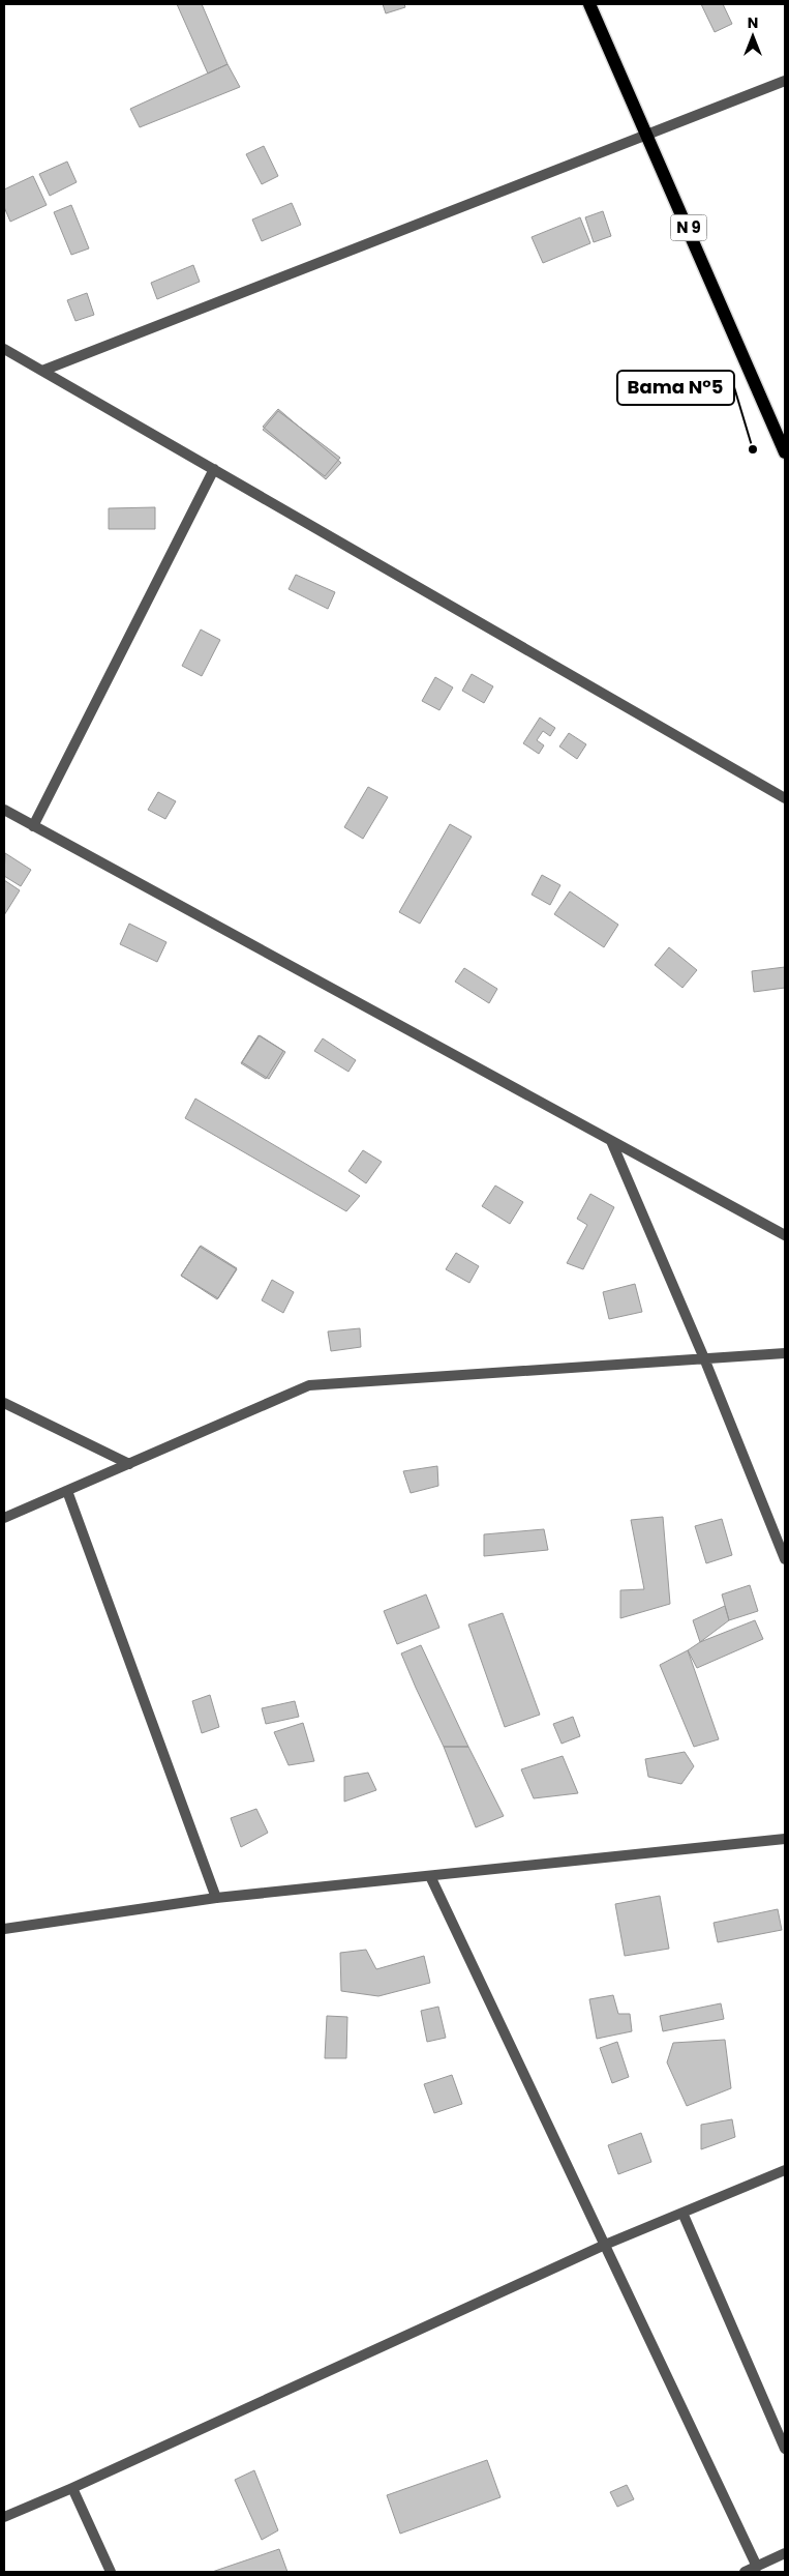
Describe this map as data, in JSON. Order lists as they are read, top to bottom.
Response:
{
  "streets": {
    "main road": ["N 9"]
  },
  "places": ["Bama N°5"],
  "north": "top"
}
